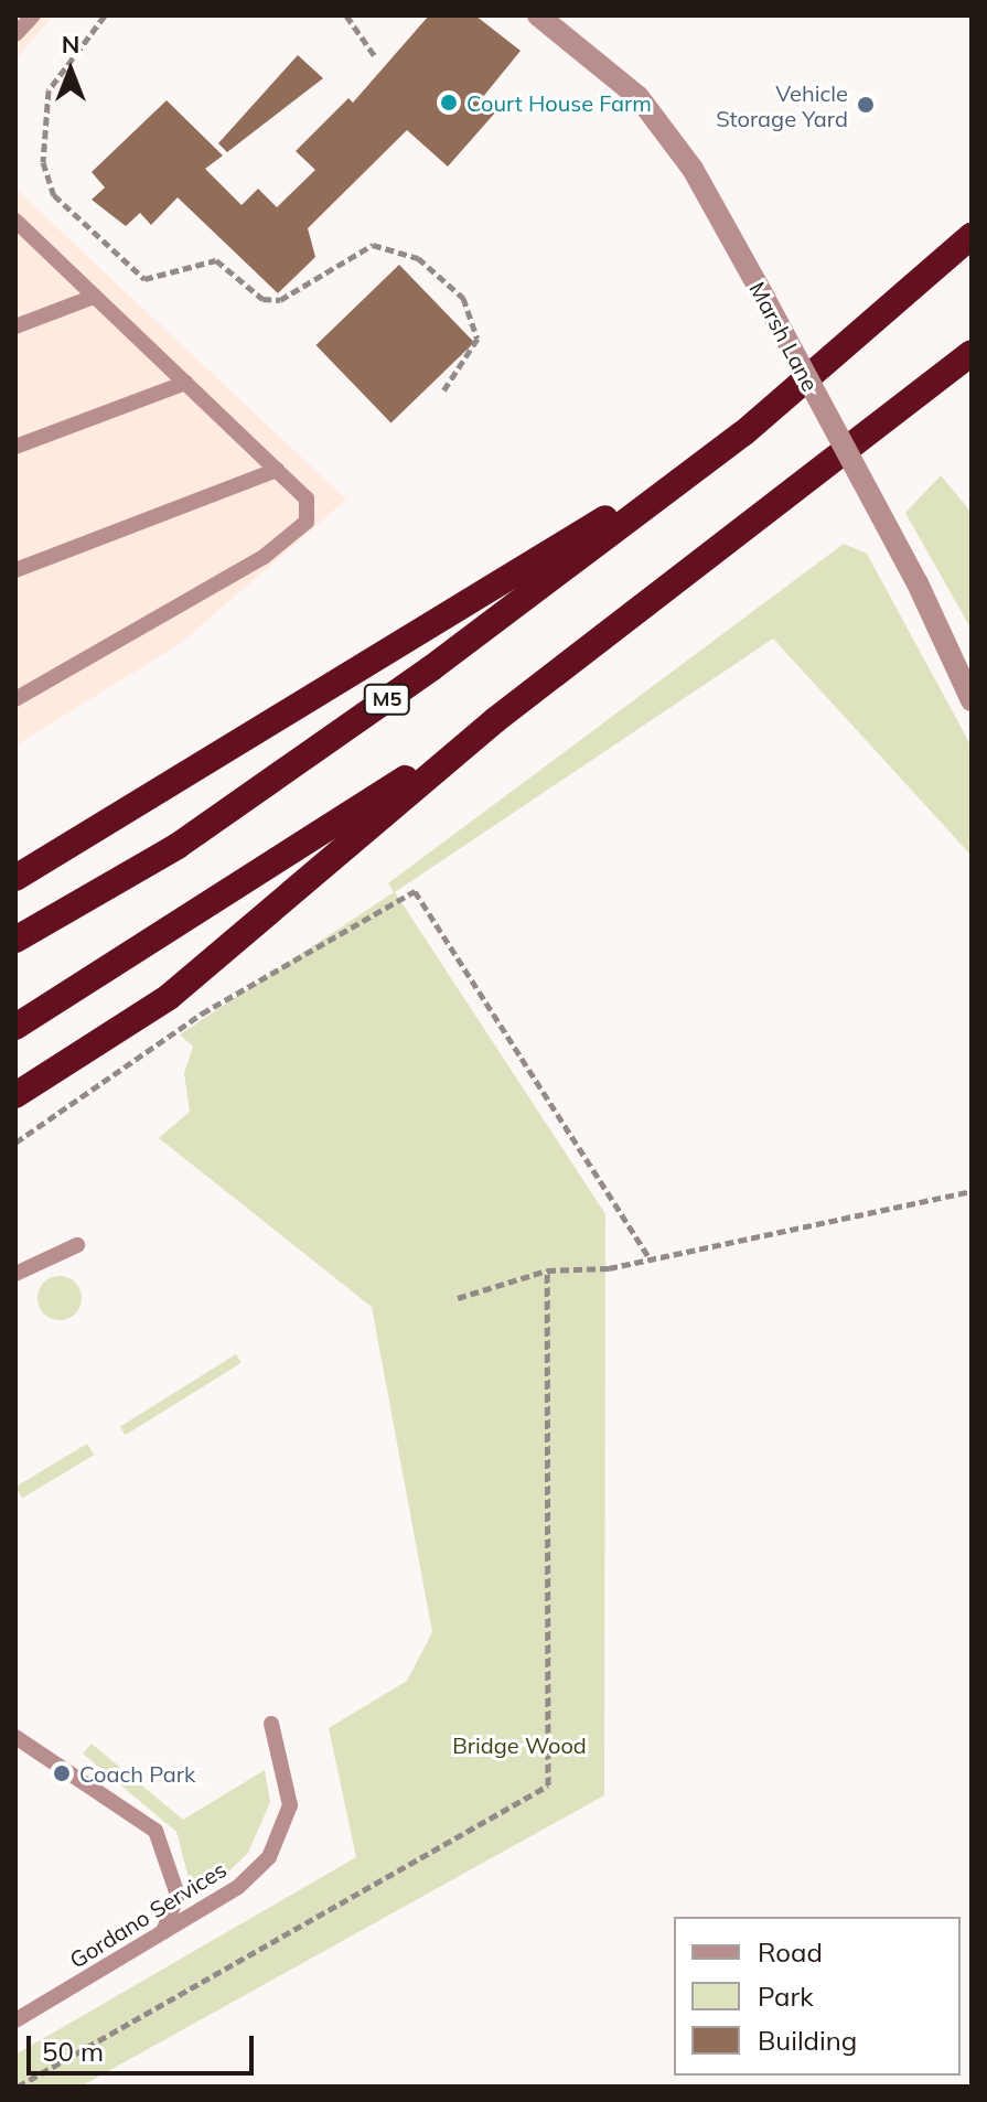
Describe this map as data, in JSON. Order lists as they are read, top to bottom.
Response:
{
  "streets": {
    "highway": ["M5"],
    "street": ["Marsh Lane"],
    "lane": ["Gordano Services"]
  },
  "parks": ["Bridge Wood"],
  "places": ["Court House Farm", "Vehicle Storage Yard", "Coach Park"],
  "legend": ["Road", "Park", "Building"],
  "scale_bar": "50 m",
  "north": "top"
}
